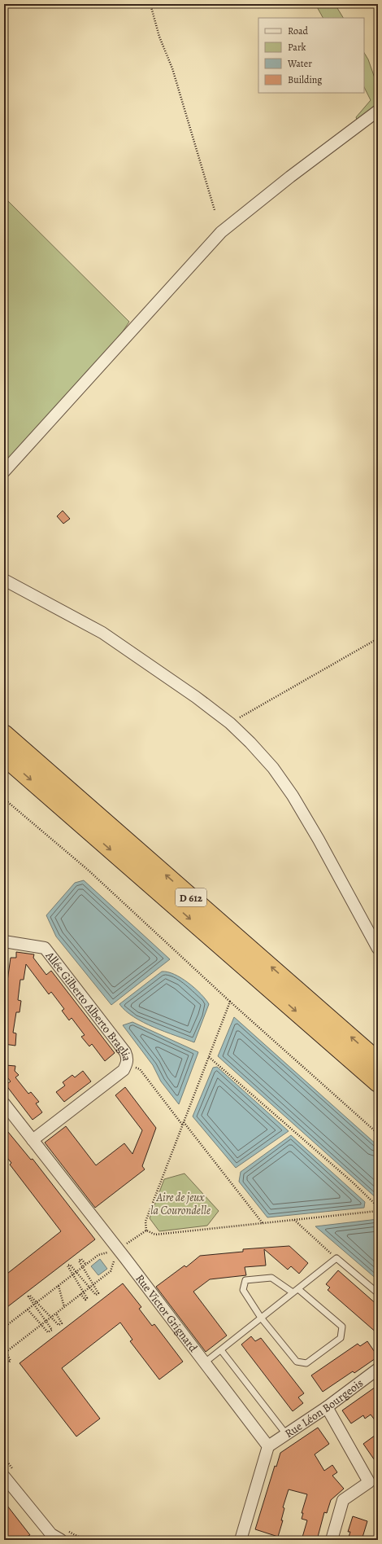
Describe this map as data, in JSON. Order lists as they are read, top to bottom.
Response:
{
  "streets": {
    "highway": ["D 612"],
    "street": ["Allée Gilberto Alberto Braglia", "Rue Victor Grignard", "Rue Léon Bourgeois"]
  },
  "crossings": [
    ["Allée Gilberto Alberto Braglia", "Rue Victor Grignard"],
    ["Rue Victor Grignard", "Rue Léon Bourgeois"]
  ],
  "parks": ["Aire de jeux la Courondelle"],
  "legend": [
    "Road",
    "Park",
    "Water",
    "Building"
  ]
}
